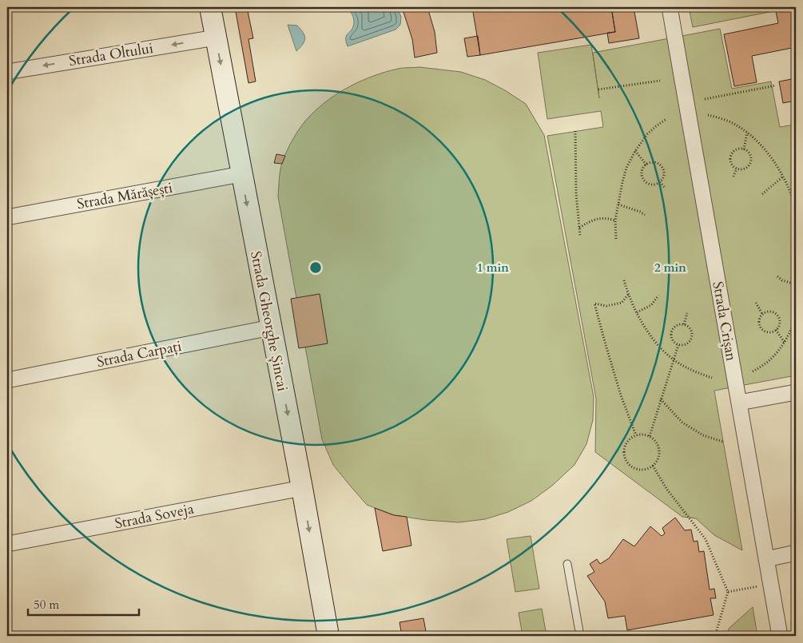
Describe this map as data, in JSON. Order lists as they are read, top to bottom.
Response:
{
  "streets": {
    "street": [
      "Strada Oltului",
      "Strada Mărășești",
      "Strada Gheorghe Șincai",
      "Strada Crișan",
      "Strada Carpați",
      "Strada Soveja"
    ]
  },
  "crossings": [
    ["Strada Oltului", "Strada Gheorghe Șincai"],
    ["Strada Mărășești", "Strada Gheorghe Șincai"],
    ["Strada Gheorghe Șincai", "Strada Carpați"],
    ["Strada Gheorghe Șincai", "Strada Soveja"]
  ],
  "one_way": ["Strada Oltului", "Strada Gheorghe Șincai"],
  "scale_bar": "50 m",
  "rings": ["1 min", "2 min"]
}
